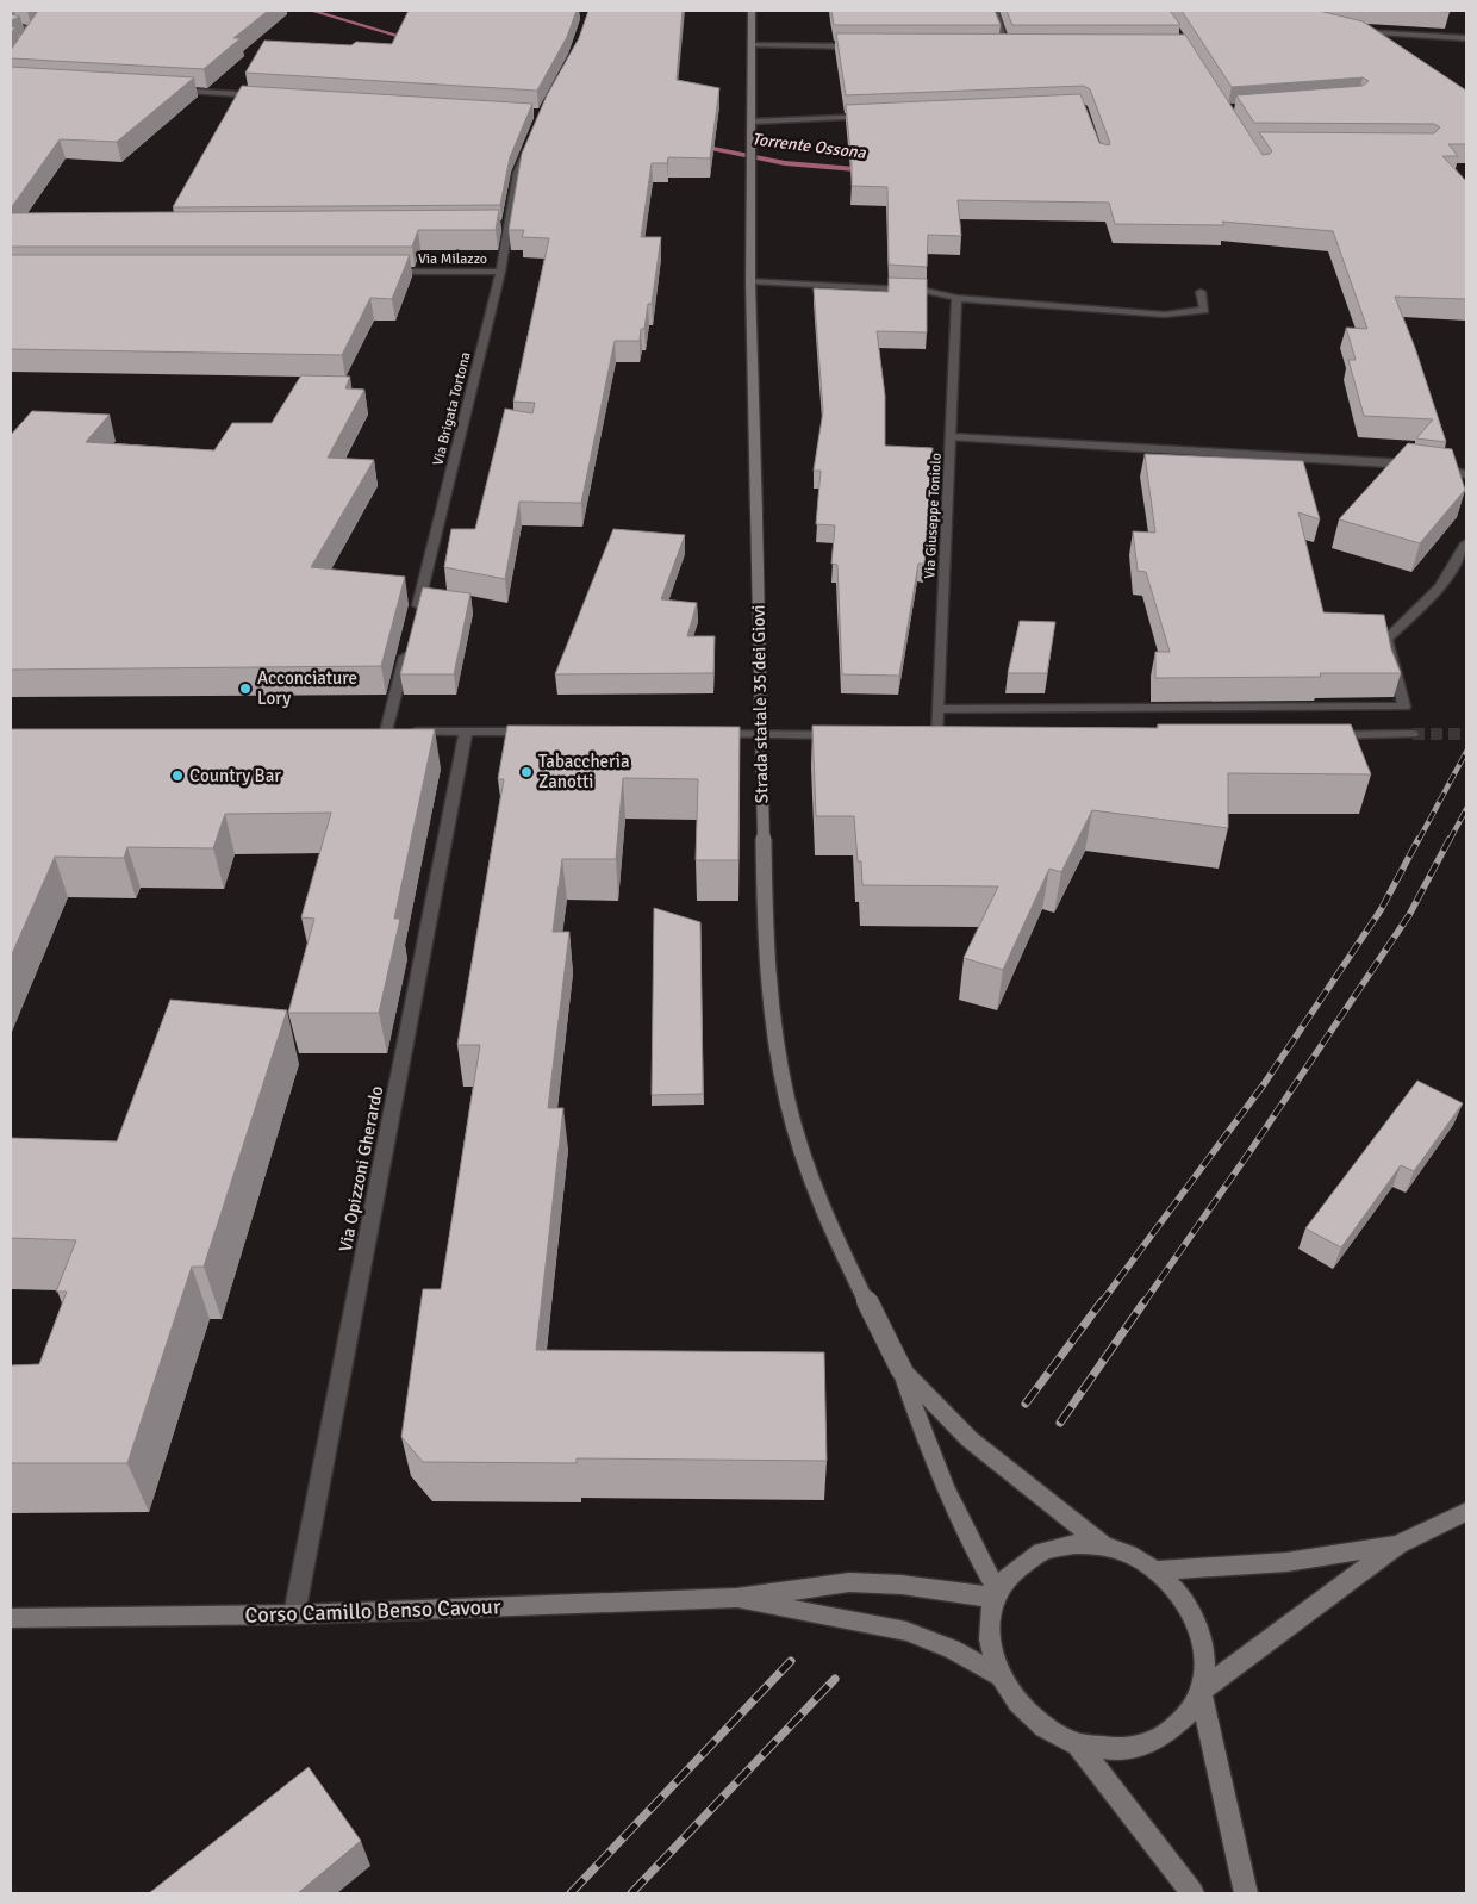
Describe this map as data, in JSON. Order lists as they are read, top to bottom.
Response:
{
  "streets": {
    "main road": ["Strada statale 35 dei Giovi", "Corso Camillo Benso Cavour"],
    "street": [
      "Via Milazzo",
      "Via Brigata Tortona",
      "Via Giuseppe Toniolo",
      "Via Opizzoni Gherardo"
    ]
  },
  "crossings": [
    ["Via Milazzo", "Via Brigata Tortona"],
    ["Strada statale 35 dei Giovi", "Corso Camillo Benso Cavour"],
    ["Via Opizzoni Gherardo", "Corso Camillo Benso Cavour"]
  ],
  "water": ["Torrente Ossona"],
  "places": ["Acconciature Lory", "Tabaccheria Zanotti", "Country Bar"]
}
